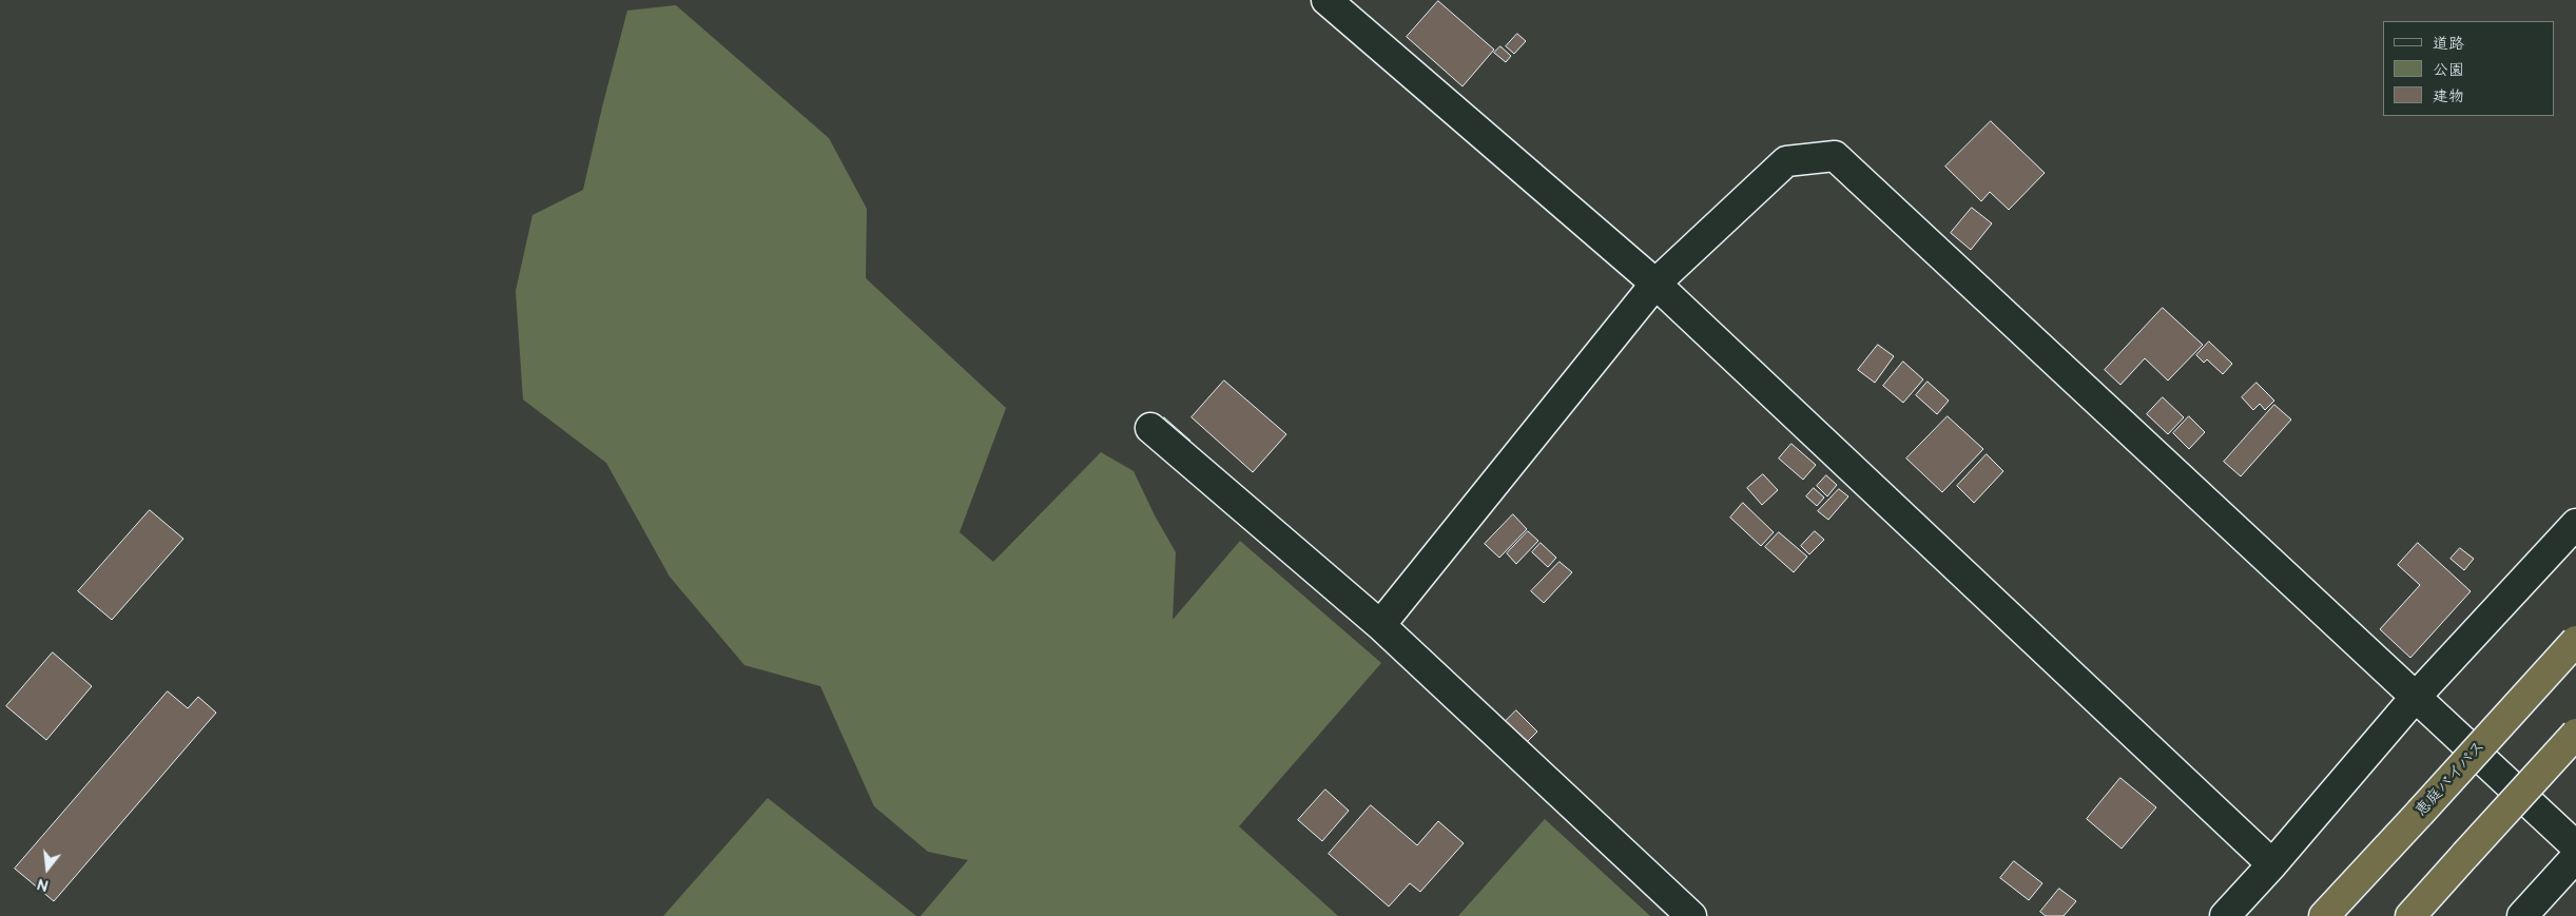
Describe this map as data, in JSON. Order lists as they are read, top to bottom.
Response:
{
  "streets": {
    "highway": ["恵庭バイパス"]
  },
  "legend": ["道路", "公園", "建物"],
  "north": "bottom"
}
